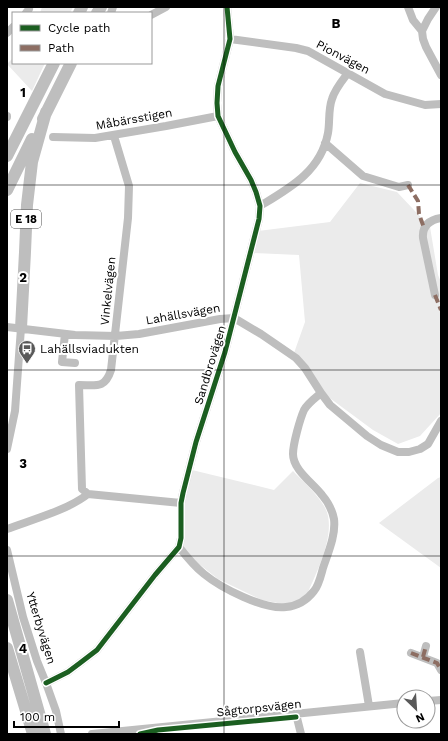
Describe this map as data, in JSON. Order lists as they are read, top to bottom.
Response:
{
  "streets": {
    "highway": ["E 18"],
    "street": [
      "Pionvägen",
      "Måbärsstigen",
      "Vinkelvägen",
      "Lahällsvägen",
      "Sandbrovägen",
      "Ytterbyvägen",
      "Sågtorpsvägen"
    ]
  },
  "crossings": [
    ["Pionvägen", "Sandbrovägen"],
    ["Måbärsstigen", "Vinkelvägen"],
    ["Måbärsstigen", "Sandbrovägen"],
    ["E 18", "Lahällsvägen"],
    ["Vinkelvägen", "Lahällsvägen"],
    ["Lahällsvägen", "Sandbrovägen"]
  ],
  "places": {
    "bus stop": ["Lahällsviadukten"]
  },
  "legend": ["Cycle path", "Path"],
  "scale_bar": "100 m",
  "north": "bottom right",
  "grid": {
    "columns": ["B"],
    "rows": [
      "1",
      "2",
      "3",
      "4"
    ]
  }
}
